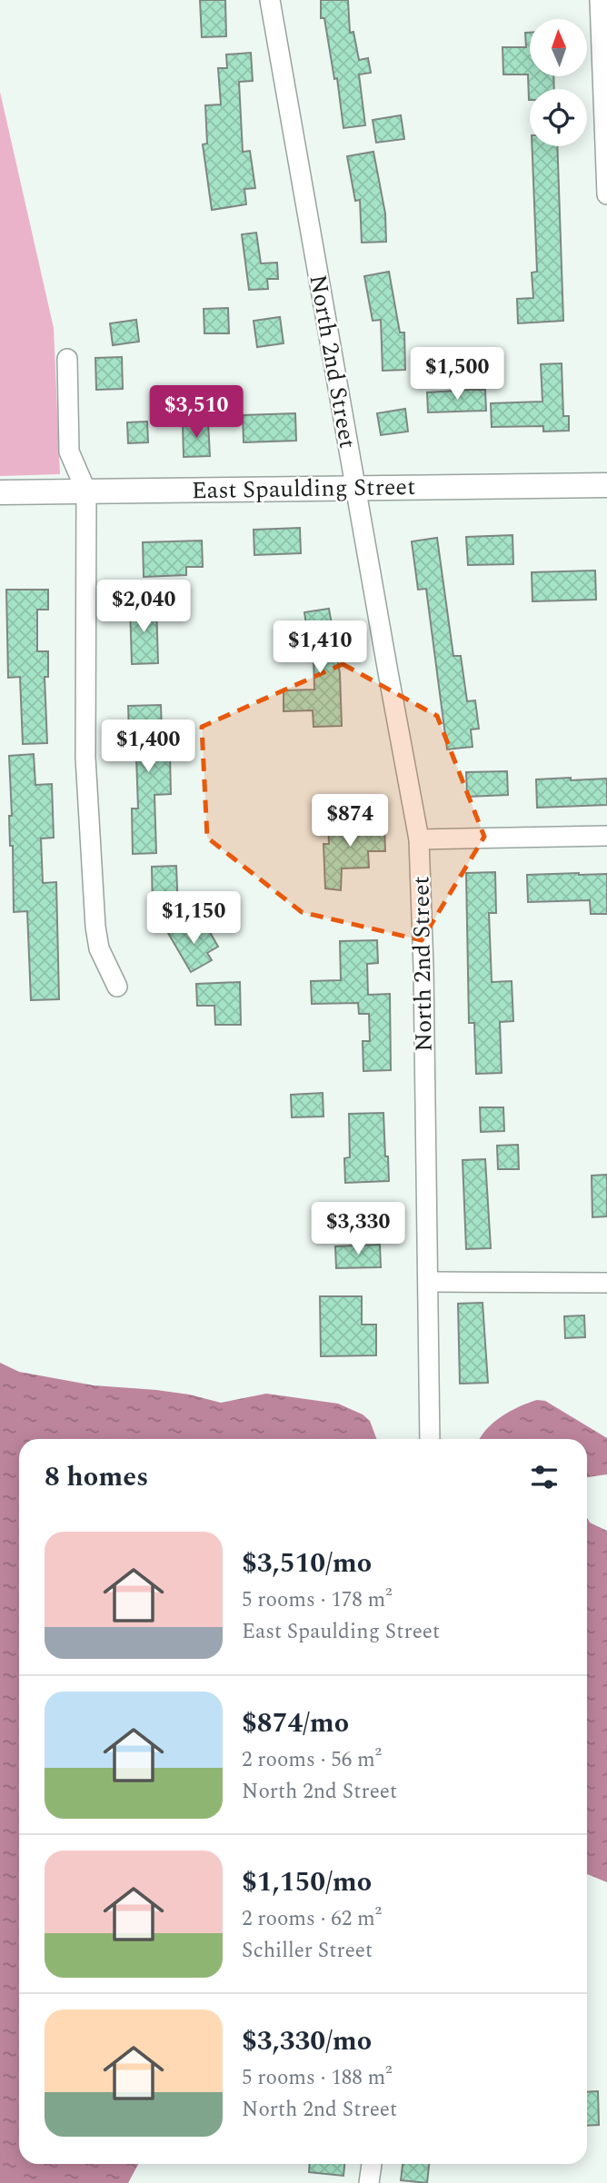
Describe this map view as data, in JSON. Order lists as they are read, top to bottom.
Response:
{
  "streets": {
    "street": ["North 2nd Street", "East Spaulding Street"]
  },
  "crossings": [
    ["North 2nd Street", "East Spaulding Street"]
  ],
  "north": "top",
  "page": {
    "price": [
      "$1,500",
      "$3,510",
      "$2,040",
      "$1,410",
      "$1,400",
      "$874",
      "$1,150",
      "$3,330"
    ],
    "heading": "8 homes",
    "list": [
      {
        "name": "$3,510/mo",
        "note": "5 rooms · 178 m² · East Spaulding Street"
      },
      {
        "name": "$874/mo",
        "note": "2 rooms · 56 m² · North 2nd Street"
      },
      {
        "name": "$1,150/mo",
        "note": "2 rooms · 62 m² · Schiller Street"
      },
      {
        "name": "$3,330/mo",
        "note": "5 rooms · 188 m² · North 2nd Street"
      }
    ]
  }
}
